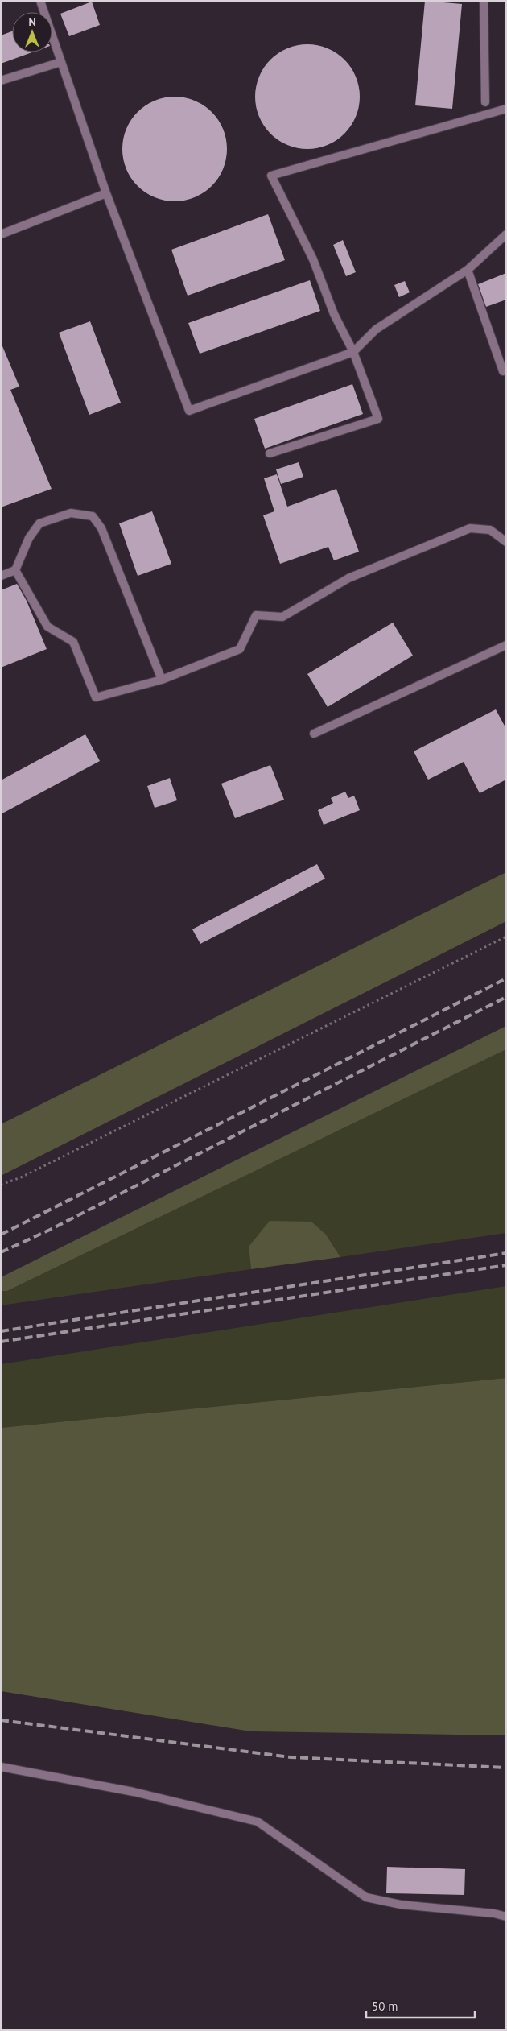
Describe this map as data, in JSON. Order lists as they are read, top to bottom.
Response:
{
  "scale_bar": "50 m",
  "north": "top"
}
